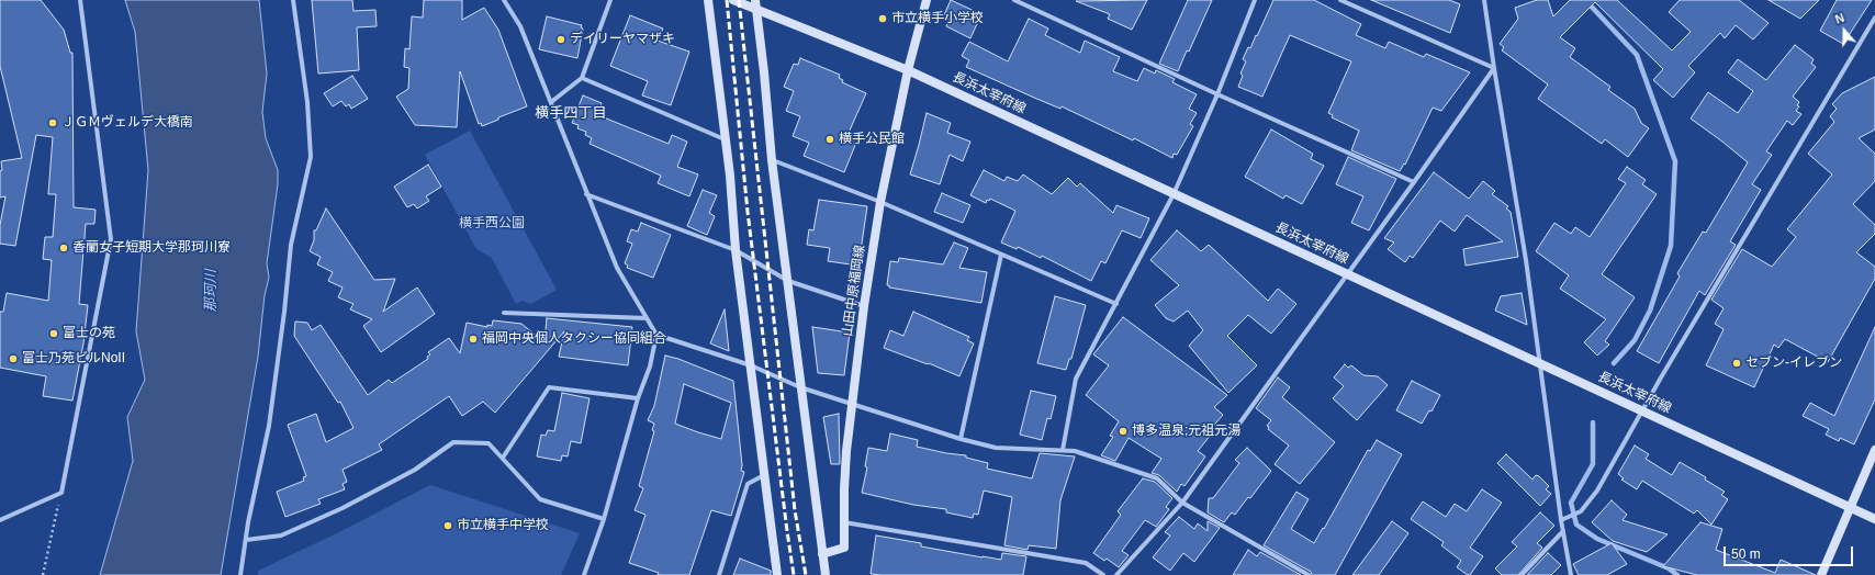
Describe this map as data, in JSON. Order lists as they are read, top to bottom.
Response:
{
  "streets": {
    "street": ["長浜太宰府線", "山田中原福岡線"]
  },
  "crossings": [
    ["長浜太宰府線", "山田中原福岡線"]
  ],
  "districts": ["横手四丁目"],
  "water": ["那珂川"],
  "parks": ["横手西公園"],
  "places": [
    "市立横手小学校",
    "デイリーヤマザキ",
    "ＪＧＭヴェルデ大橋南",
    "横手公民館",
    "香蘭女子短期大学那珂川寮",
    "富士の苑",
    "福岡中央個人タクシー協同組合",
    "富士乃苑ビルNoII",
    "セブン-イレブン",
    "博多温泉;元祖元湯",
    "市立横手中学校"
  ],
  "scale_bar": "50 m",
  "north": "top"
}
